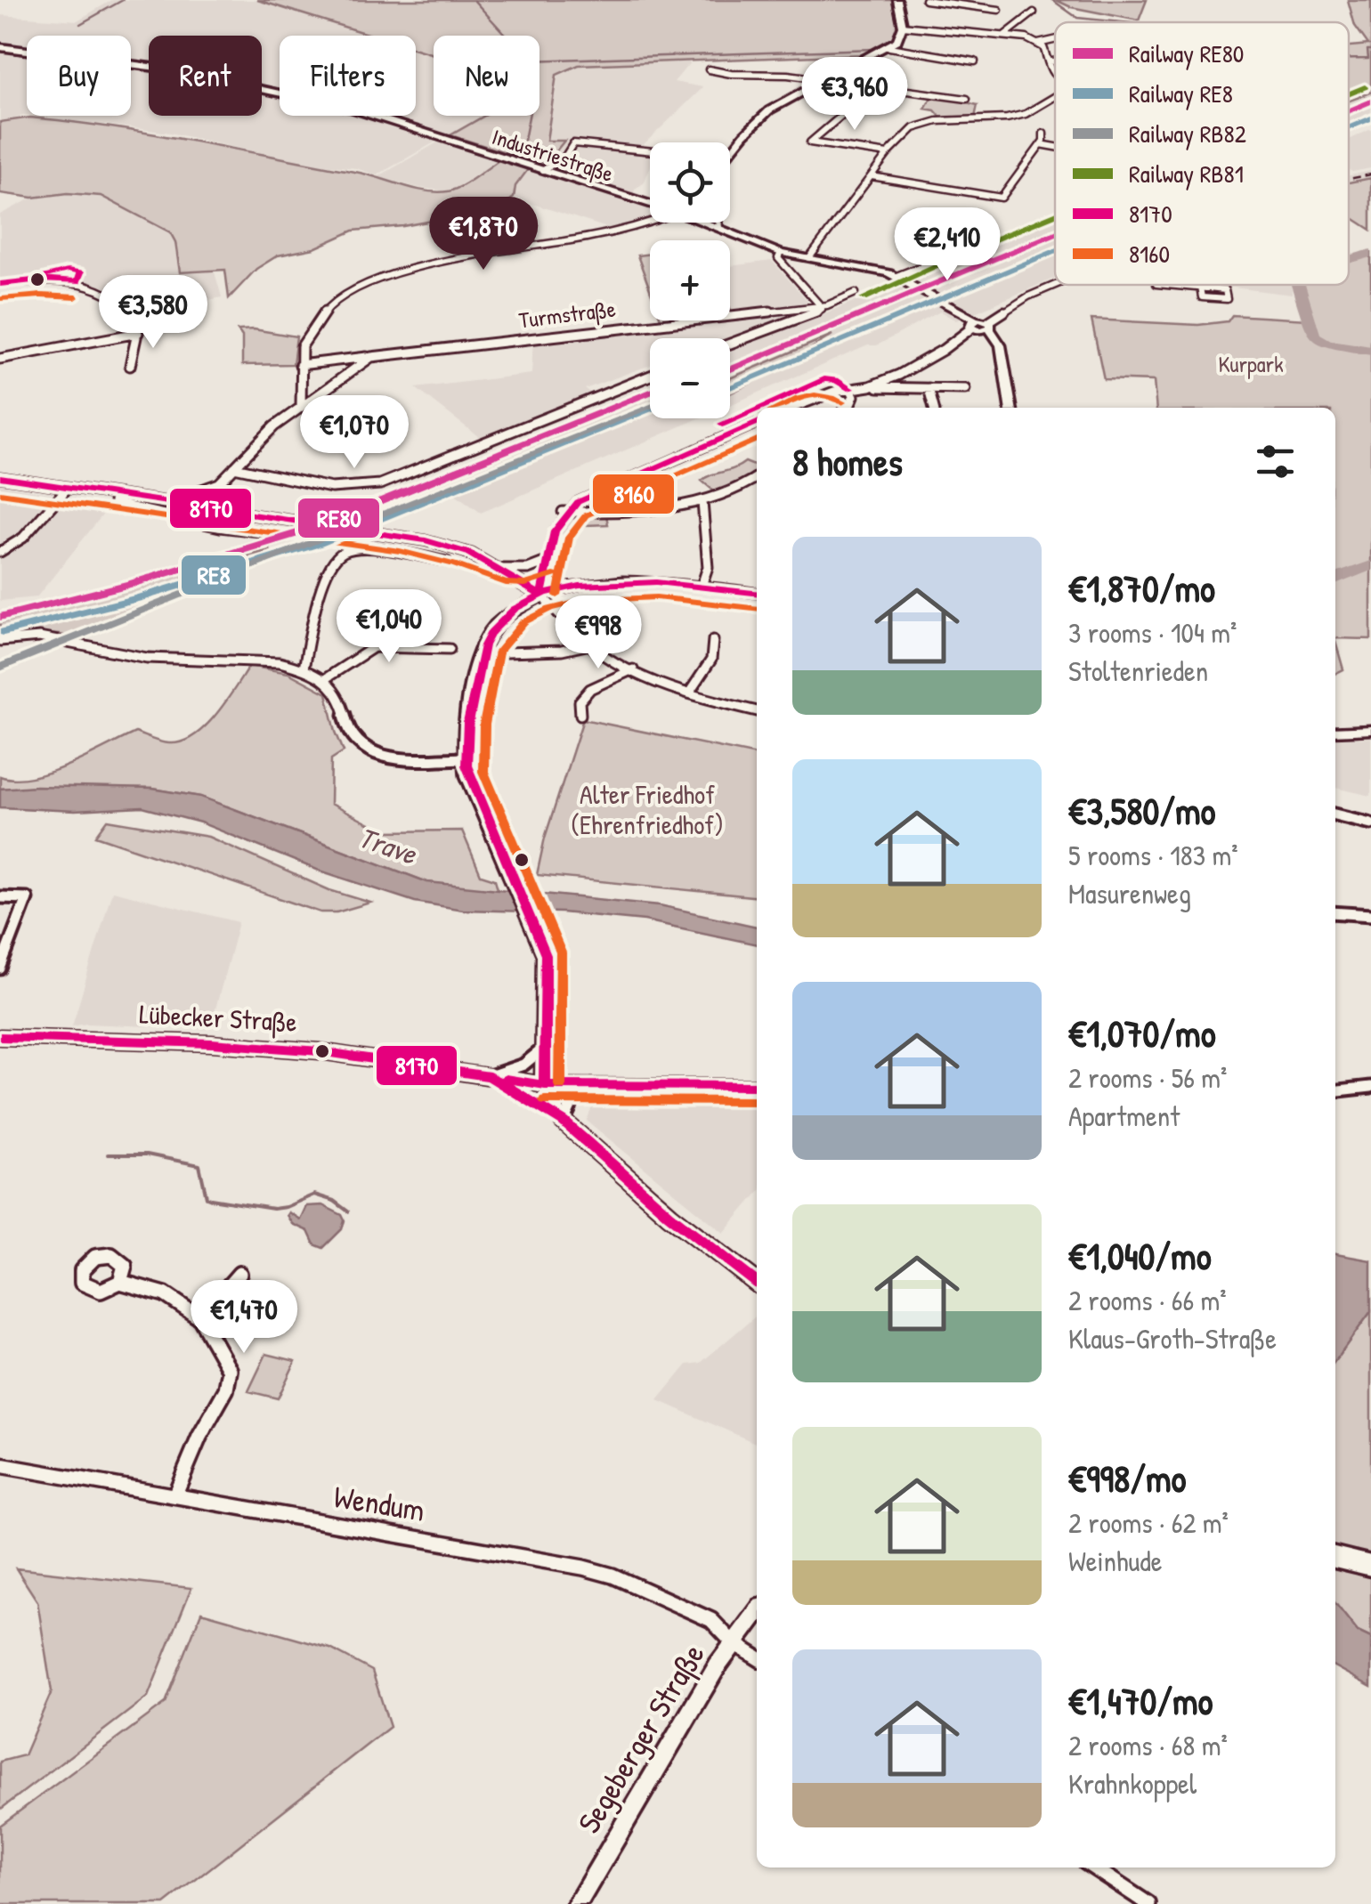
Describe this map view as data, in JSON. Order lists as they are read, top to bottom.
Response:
{
  "streets": {
    "main road": ["Industriestraße", "Lübecker Straße", "Segeberger Straße"],
    "street": ["Turmstraße", "Wendum"]
  },
  "crossings": [
    ["Wendum", "Segeberger Straße"]
  ],
  "water": ["Trave"],
  "parks": ["Kurpark", "Alter Friedhof (Ehrenfriedhof)"],
  "lines": [
    "rail line RB81",
    "rail line RE80",
    "rail line RE8",
    "transit line 8170",
    "transit line 8160",
    "rail line RB82"
  ],
  "legend": [
    "Railway RE80",
    "Railway RE8",
    "Railway RB82",
    "Railway RB81",
    "8170",
    "8160"
  ],
  "page": {
    "chip": [
      "Buy",
      "Rent",
      "Filters",
      "New"
    ],
    "price": [
      "€3,960",
      "€1,870",
      "€2,410",
      "€3,580",
      "€1,070",
      "€1,040",
      "€998",
      "€1,470"
    ],
    "map_buttons": ["+", "−"],
    "heading": "8 homes",
    "list": [
      {
        "name": "€1,870/mo",
        "note": "3 rooms · 104 m² · Stoltenrieden"
      },
      {
        "name": "€3,580/mo",
        "note": "5 rooms · 183 m² · Masurenweg"
      },
      {
        "name": "€1,070/mo",
        "note": "2 rooms · 56 m² · Apartment"
      },
      {
        "name": "€1,040/mo",
        "note": "2 rooms · 66 m² · Klaus-Groth-Straße"
      },
      {
        "name": "€998/mo",
        "note": "2 rooms · 62 m² · Weinhude"
      },
      {
        "name": "€1,470/mo",
        "note": "2 rooms · 68 m² · Krahnkoppel"
      }
    ]
  }
}
